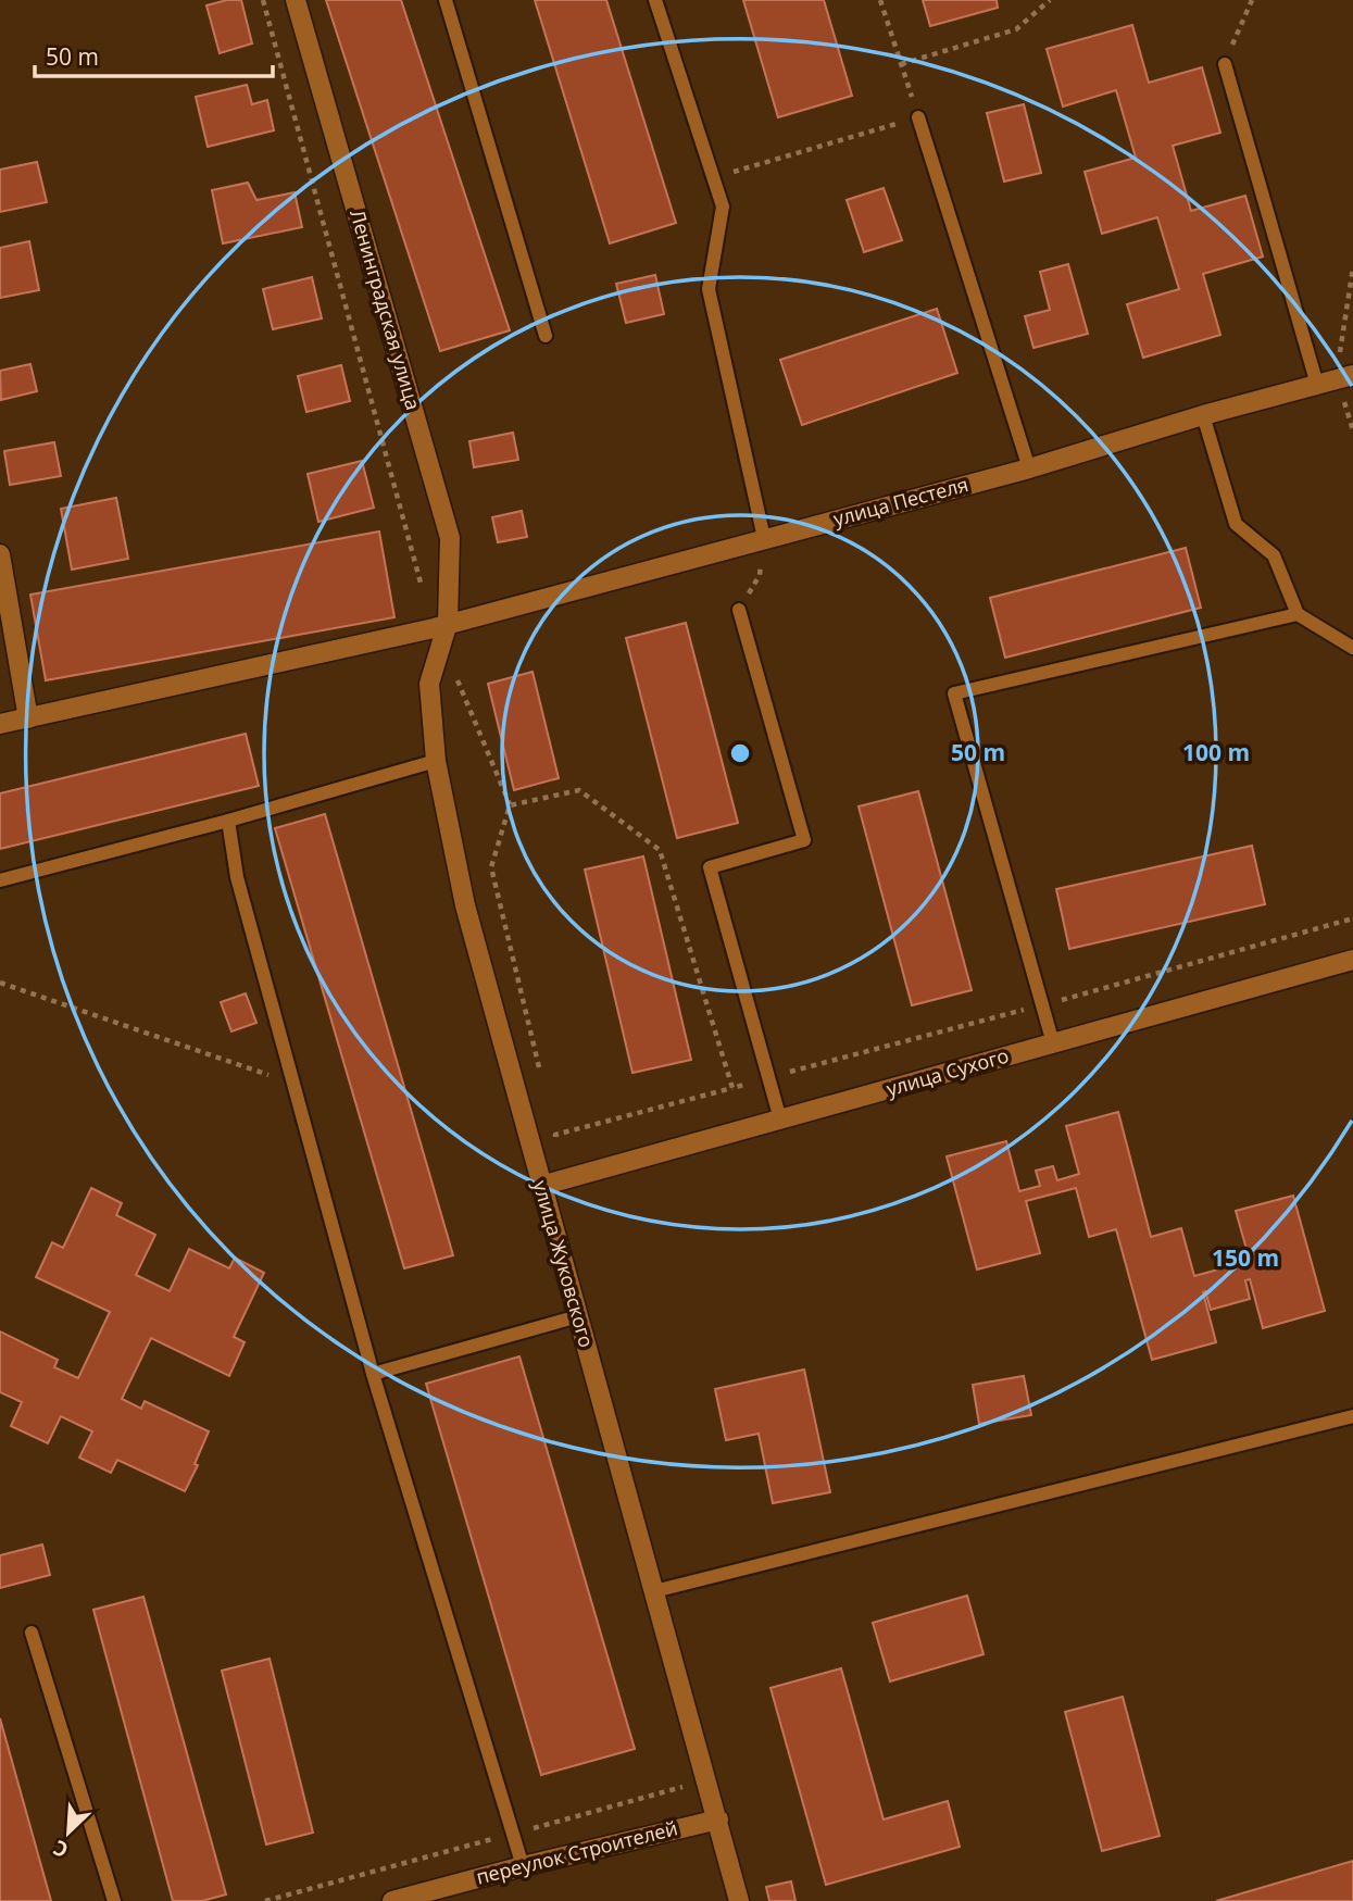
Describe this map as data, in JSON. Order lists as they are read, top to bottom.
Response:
{
  "streets": {
    "street": [
      "Ленинградская улица",
      "улица Пестеля",
      "улица Сухого",
      "улица Жуковского",
      "переулок Строителей"
    ]
  },
  "crossings": [
    ["Ленинградская улица", "улица Пестеля"],
    ["Ленинградская улица", "улица Жуковского"],
    ["улица Пестеля", "улица Жуковского"],
    ["улица Сухого", "улица Жуковского"],
    ["улица Жуковского", "переулок Строителей"]
  ],
  "scale_bar": "50 m",
  "north": "bottom left",
  "rings": ["50 m", "100 m", "150 m"]
}
